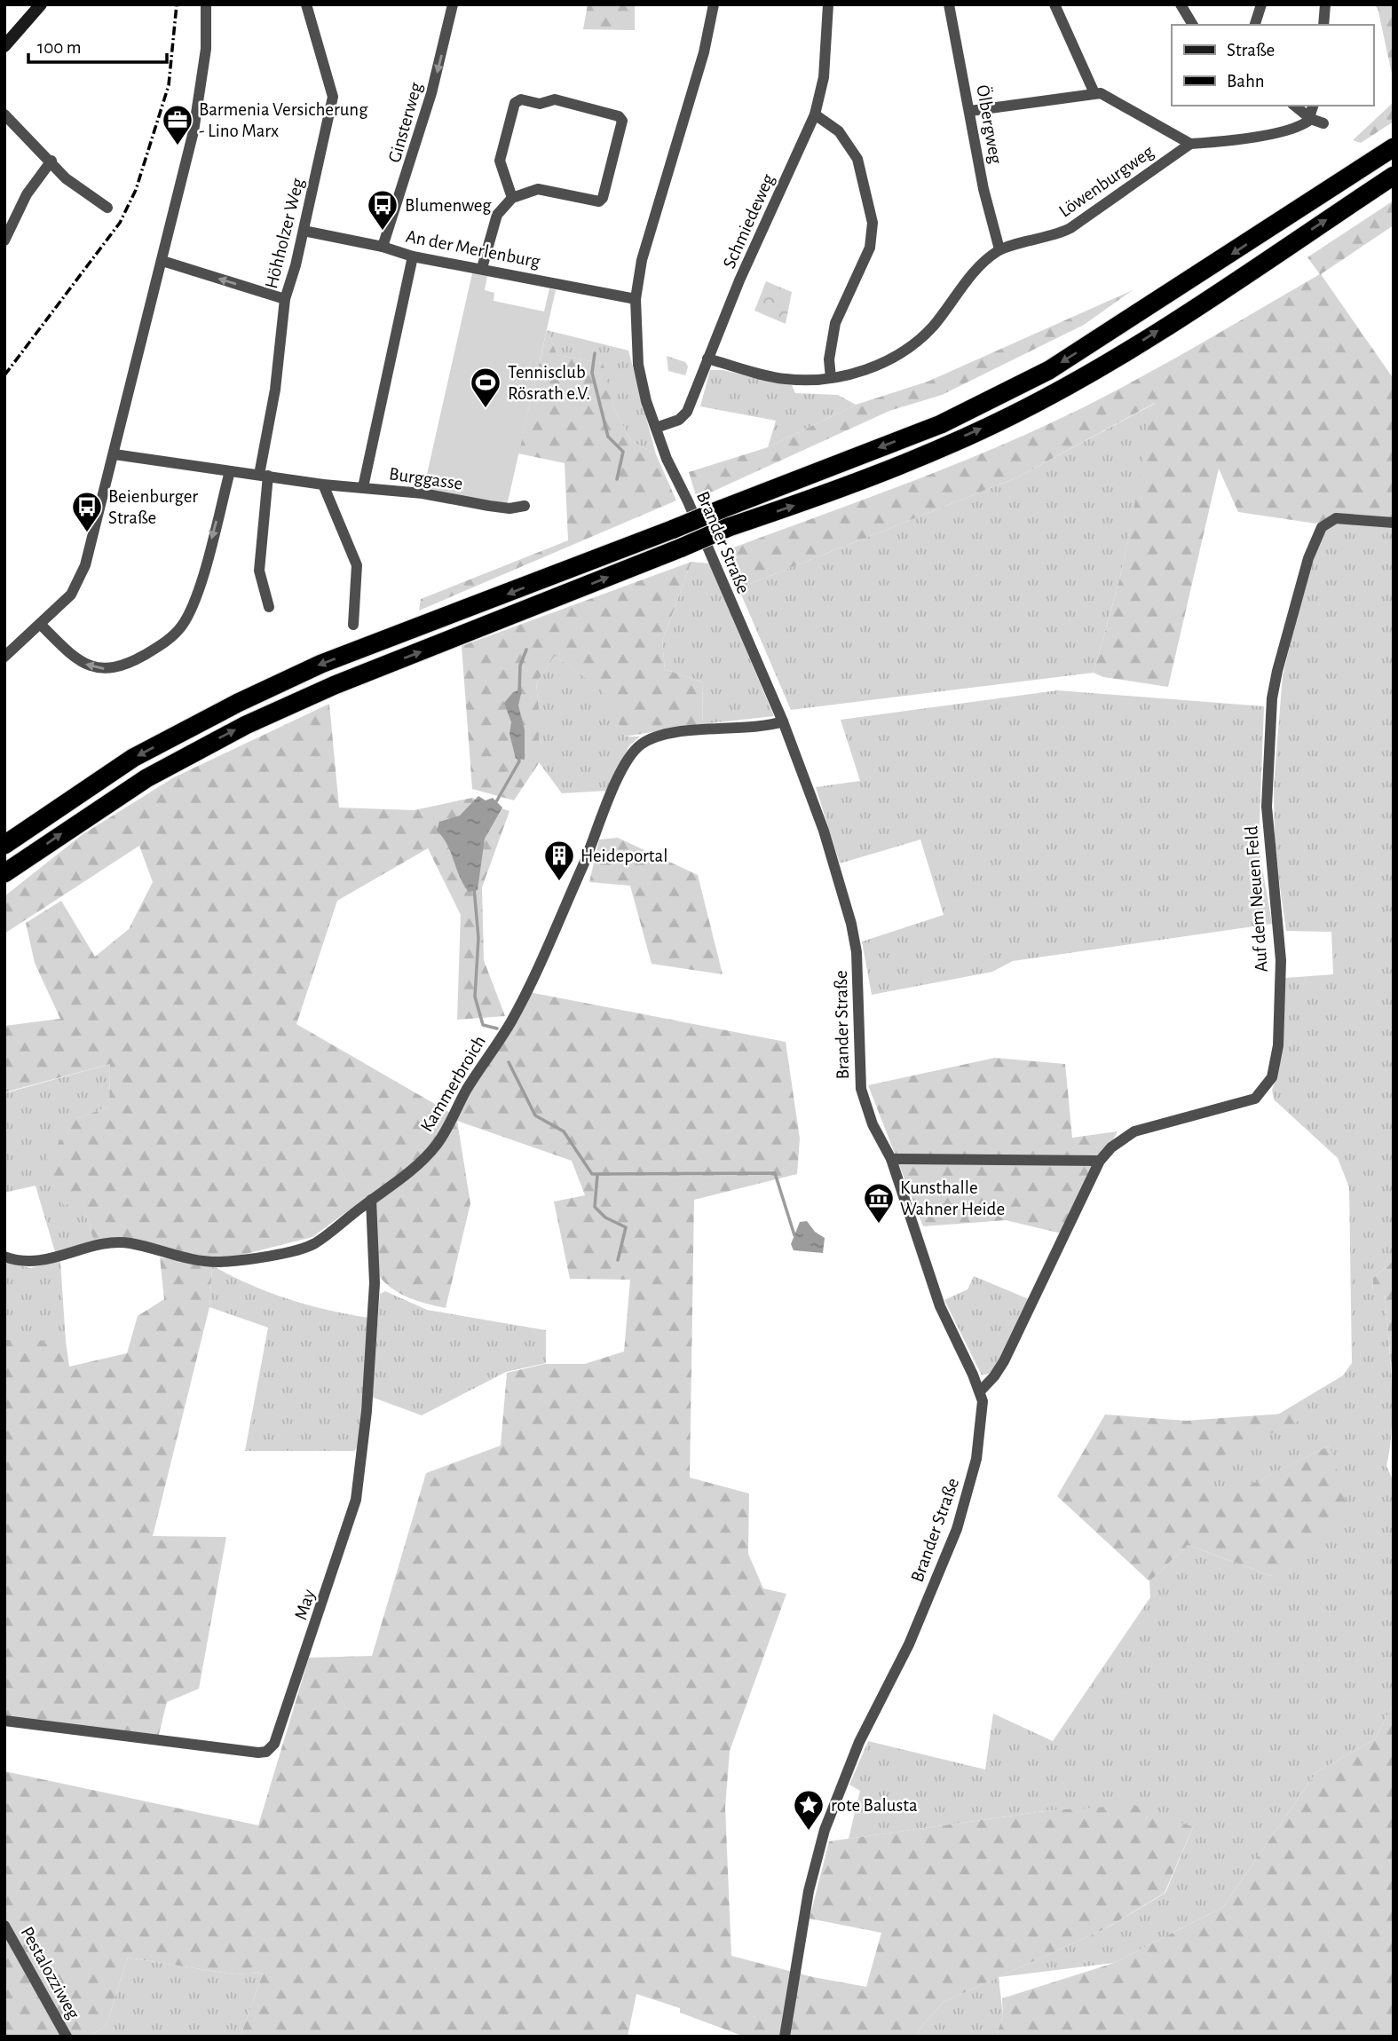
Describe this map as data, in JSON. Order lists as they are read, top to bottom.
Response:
{
  "streets": {
    "street": [
      "Ginsterweg",
      "Ölbergweg",
      "Löwenburgweg",
      "Schmiedeweg",
      "Höhholzer Weg",
      "An der Merlenburg",
      "Burggasse",
      "Brander Straße",
      "Auf dem Neuen Feld",
      "Kammerbroich",
      "May",
      "Pestalozziweg"
    ]
  },
  "crossings": [
    ["Ginsterweg", "An der Merlenburg"],
    ["Ölbergweg", "Löwenburgweg"],
    ["Löwenburgweg", "Schmiedeweg"],
    ["Schmiedeweg", "Brander Straße"],
    ["Höhholzer Weg", "An der Merlenburg"],
    ["Höhholzer Weg", "Burggasse"],
    ["An der Merlenburg", "Brander Straße"],
    ["Brander Straße", "Auf dem Neuen Feld"],
    ["Brander Straße", "Kammerbroich"],
    ["Kammerbroich", "May"]
  ],
  "one_way": ["Ginsterweg"],
  "places": {
    "office": ["Barmenia Versicherung - Lino Marx"],
    "bus stop": ["Blumenweg", "Beienburger Straße"],
    "sports": ["Tennisclub Rösrath e.V."],
    "building": ["Heideportal"],
    "museum": ["Kunsthalle Wahner Heide"],
    "place": ["rote Balusta"]
  },
  "legend": ["Straße", "Bahn"],
  "scale_bar": "100 m"
}
